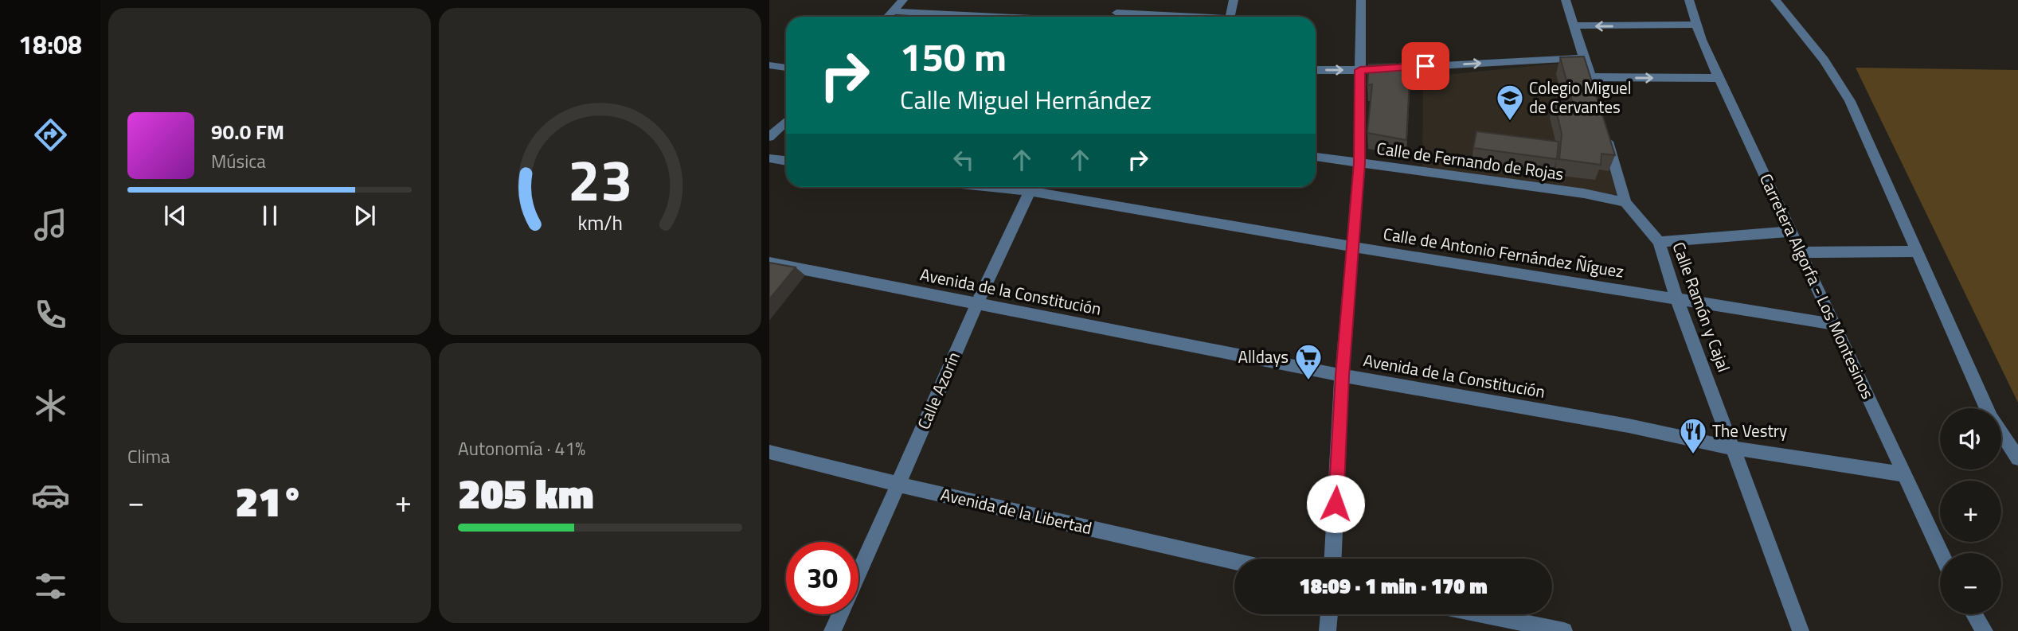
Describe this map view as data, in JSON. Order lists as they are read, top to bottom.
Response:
{
  "streets": {
    "street": [
      "Calle de Fernando de Rojas",
      "Calle de Antonio Fernández Ñíguez",
      "Carretera Algorfa - Los Montesinos",
      "Avenida de la Constitución",
      "Calle Ramón y Cajal",
      "Calle Azorín",
      "Avenida de la Libertad"
    ]
  },
  "crossings": [
    ["Calle de Fernando de Rojas", "Calle Ramón y Cajal"],
    ["Calle de Antonio Fernández Ñíguez", "Carretera Algorfa - Los Montesinos"],
    ["Calle de Antonio Fernández Ñíguez", "Calle Ramón y Cajal"],
    ["Carretera Algorfa - Los Montesinos", "Avenida de la Constitución"],
    ["Avenida de la Constitución", "Calle Ramón y Cajal"],
    ["Avenida de la Constitución", "Calle Azorín"],
    ["Calle Azorín", "Avenida de la Libertad"]
  ],
  "places": {
    "school or university": ["Colegio Miguel de Cervantes"],
    "supermarket": ["Alldays"],
    "restaurant": ["The Vestry"]
  },
  "page": {
    "tabs": "18:08",
    "turn": ["150 m", "Calle Miguel Hernández"],
    "song": ["90.0 FM", "Música"],
    "tile": [
      "Clima",
      ["Autonomía · 41%", "205 km"]
    ],
    "map_buttons": ["+", "−"],
    "heat": ["−", "21°", "+"],
    "limit": "30",
    "trip": "18:09 · 1 min · 170 m",
    "gauge": ["23", "km/h"]
  }
}
